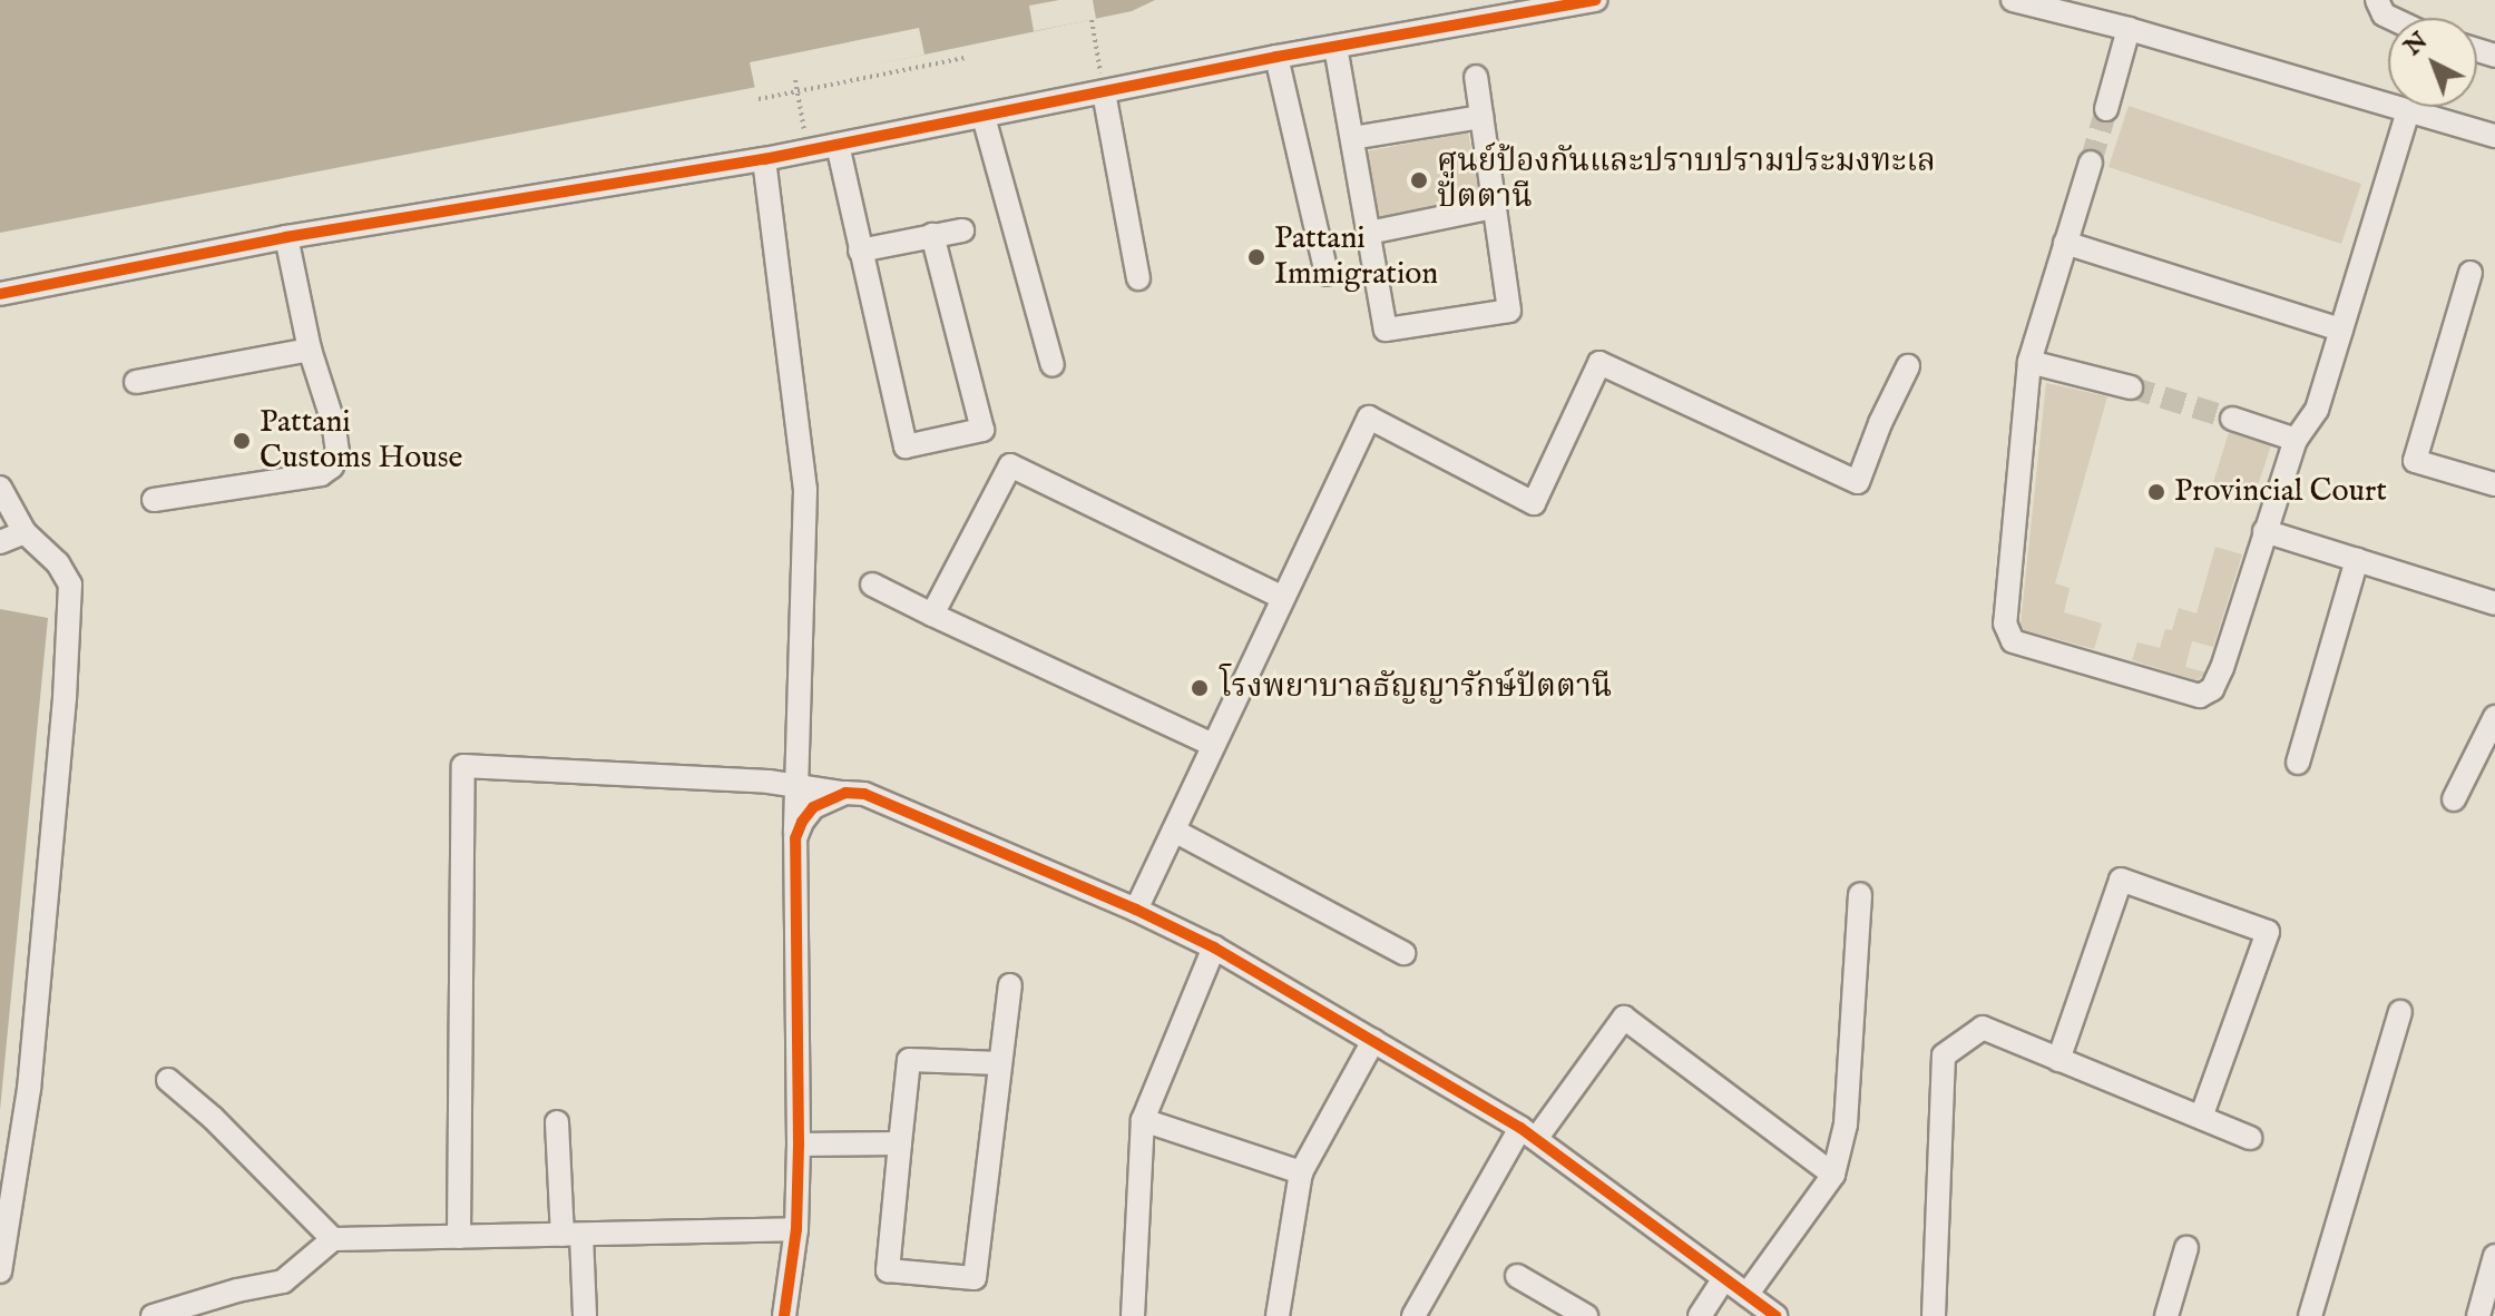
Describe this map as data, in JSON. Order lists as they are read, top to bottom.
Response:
{
  "places": [
    "ศูนย์ป้องกันและปราบปรามประมงทะเล ปัตตานี",
    "Pattani Immigration",
    "Pattani Customs House",
    "Provincial Court",
    "โรงพยาบาลธัญญารักษ์ปัตตานี"
  ],
  "north": "top left"
}
